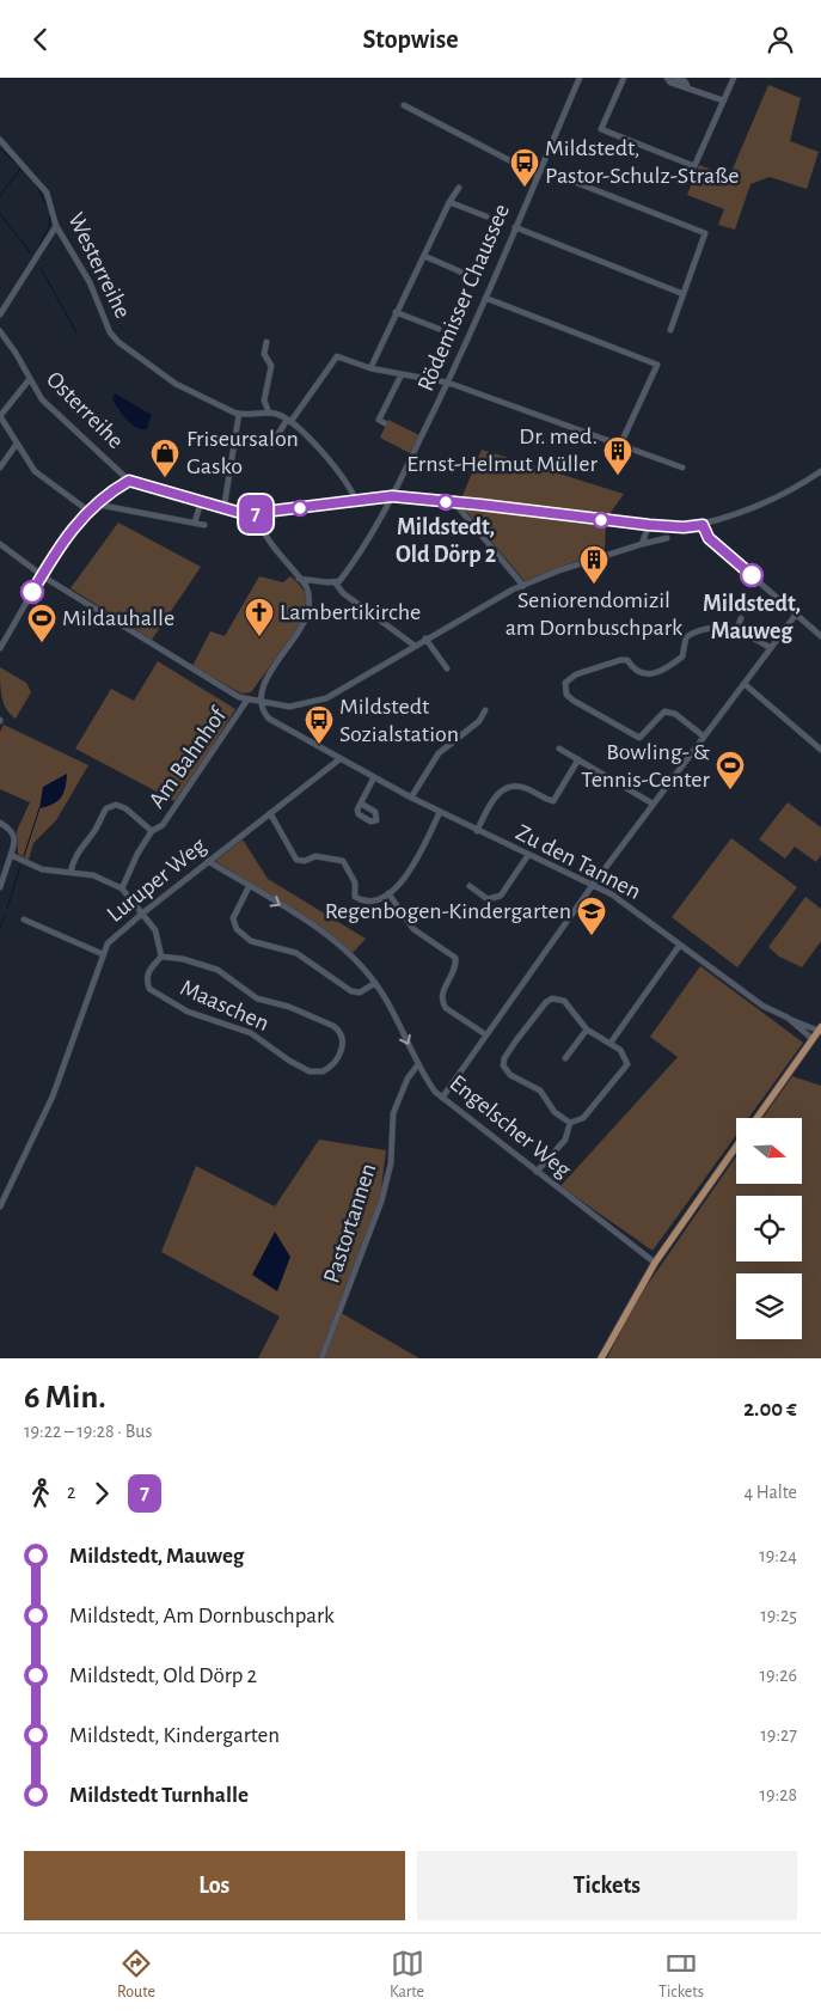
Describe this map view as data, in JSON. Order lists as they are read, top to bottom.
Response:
{
  "streets": {
    "street": [
      "Westerreihe",
      "Rödemisser Chaussee",
      "Osterreihe",
      "Am Bahnhof",
      "Zu den Tannen",
      "Luruper Weg",
      "Maaschen",
      "Engelscher Weg",
      "Pastortannen"
    ]
  },
  "crossings": [
    ["Am Bahnhof", "Zu den Tannen"],
    ["Am Bahnhof", "Luruper Weg"],
    ["Am Bahnhof", "Maaschen"],
    ["Zu den Tannen", "Luruper Weg"],
    ["Luruper Weg", "Maaschen"],
    ["Luruper Weg", "Engelscher Weg"],
    ["Engelscher Weg", "Pastortannen"]
  ],
  "one_way": ["Engelscher Weg"],
  "places": {
    "bus stop": ["Mildstedt, Pastor-Schulz-Straße", "Mildstedt Sozialstation"],
    "building": ["Dr. med. Ernst-Helmut Müller", "Seniorendomizil am Dornbuschpark"],
    "shop": ["Friseursalon Gasko"],
    "other": ["Mildstedt, Old Dörp 2", "Mildstedt, Mauweg"],
    "church": ["Lambertikirche"],
    "sports": ["Mildauhalle", "Bowling- & Tennis-Center"],
    "school or university": ["Regenbogen-Kindergarten"]
  },
  "lines": ["bus line 7"],
  "north": "right",
  "page": {
    "header": "Stopwise",
    "on_map": "7",
    "heading": ["6 Min.", "19:22 – 19:28 · Bus", "2.00 €"],
    "legs": ["2", "7", "4 Halte"],
    "list": [
      {
        "name": "Mildstedt, Mauweg",
        "value": "19:24"
      },
      {
        "name": "Mildstedt, Am Dornbuschpark",
        "value": "19:25"
      },
      {
        "name": "Mildstedt, Old Dörp 2",
        "value": "19:26"
      },
      {
        "name": "Mildstedt, Kindergarten",
        "value": "19:27"
      },
      {
        "name": "Mildstedt Turnhalle",
        "value": "19:28"
      }
    ],
    "buttons": ["Los", "Tickets"],
    "tabs": ["Route", "Karte", "Tickets"]
  }
}
